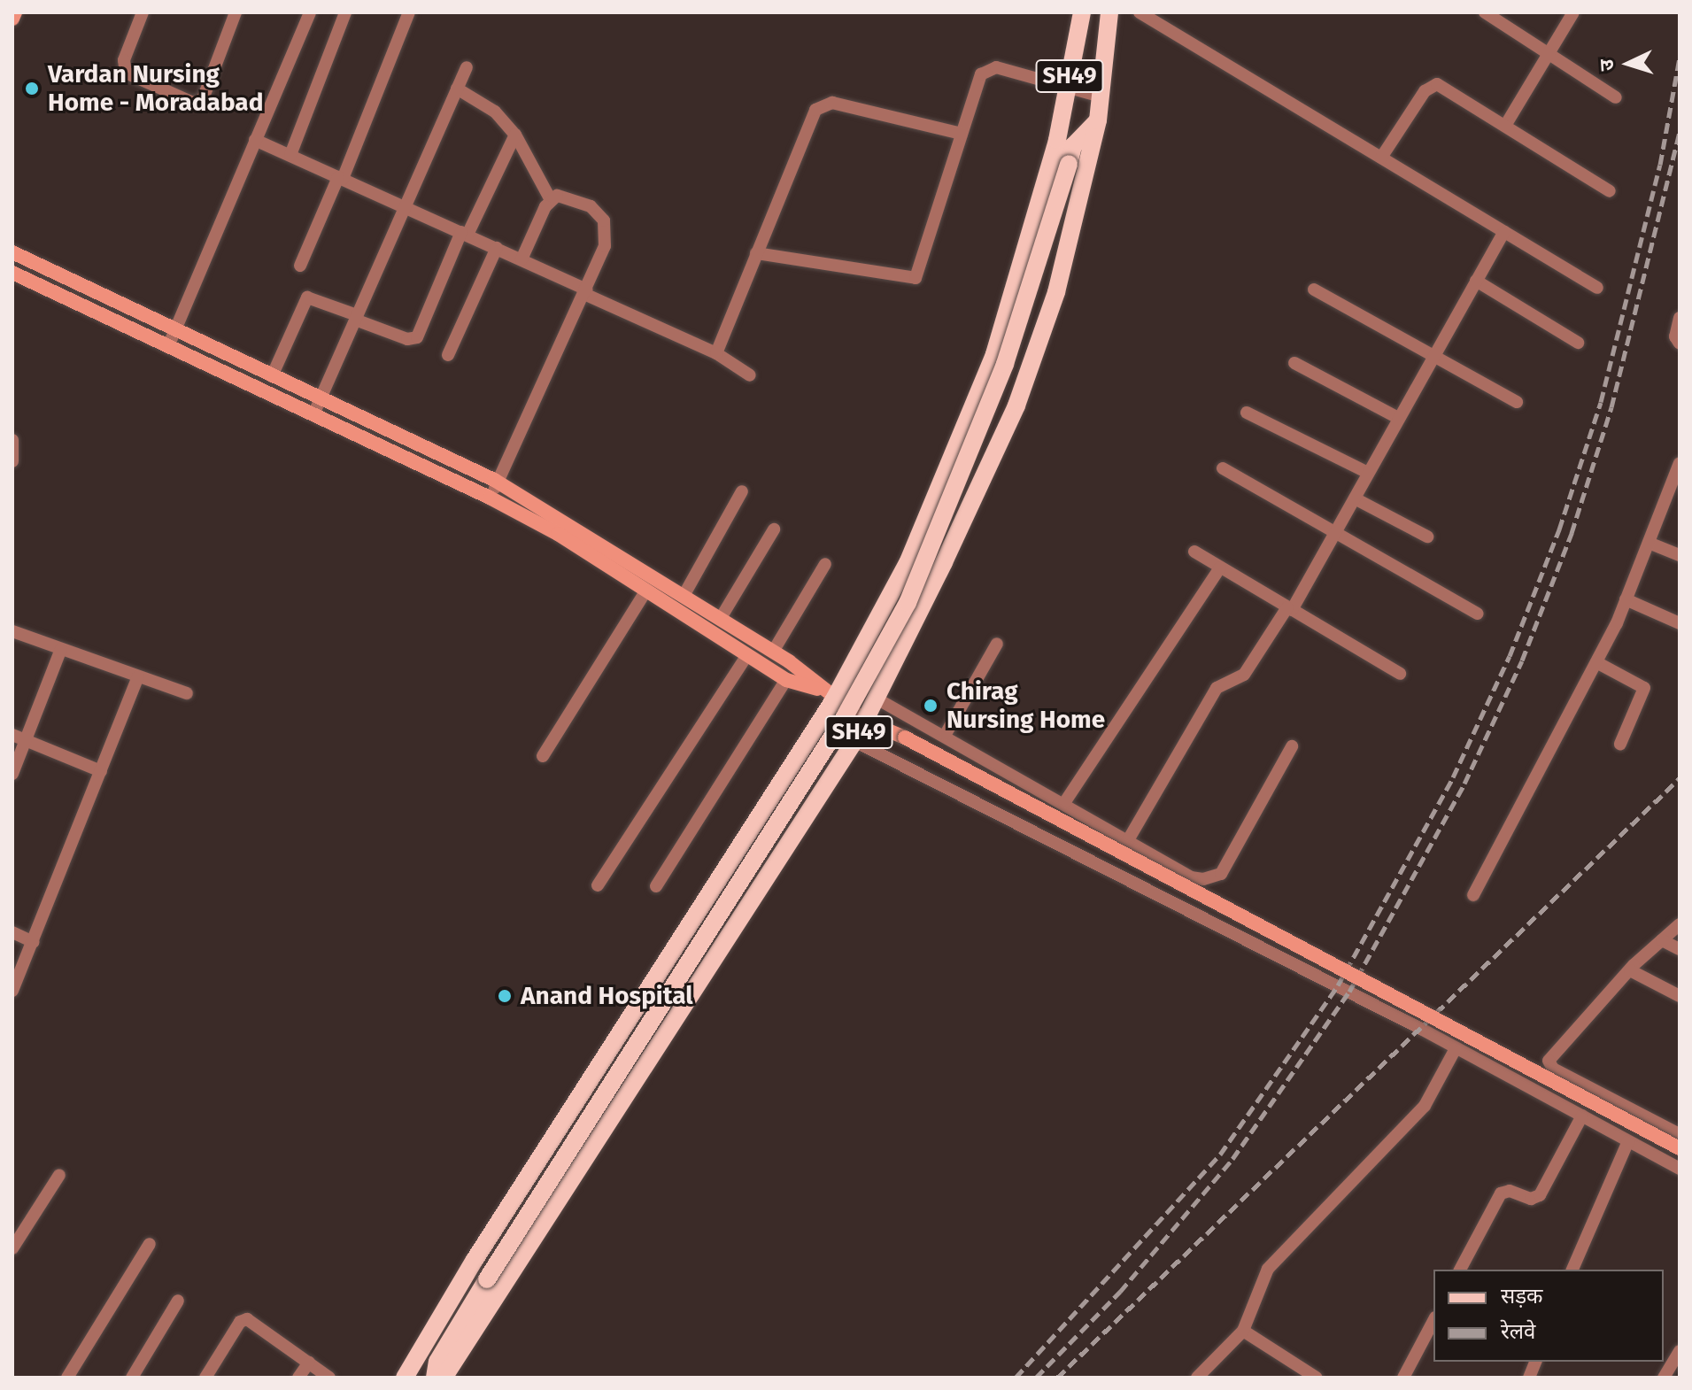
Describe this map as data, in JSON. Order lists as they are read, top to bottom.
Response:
{
  "streets": {
    "main road": ["SH49"]
  },
  "places": ["Vardan Nursing Home - Moradabad", "Chirag Nursing Home", "Anand Hospital"],
  "legend": ["सड़क", "रेलवे"],
  "north": "left"
}
